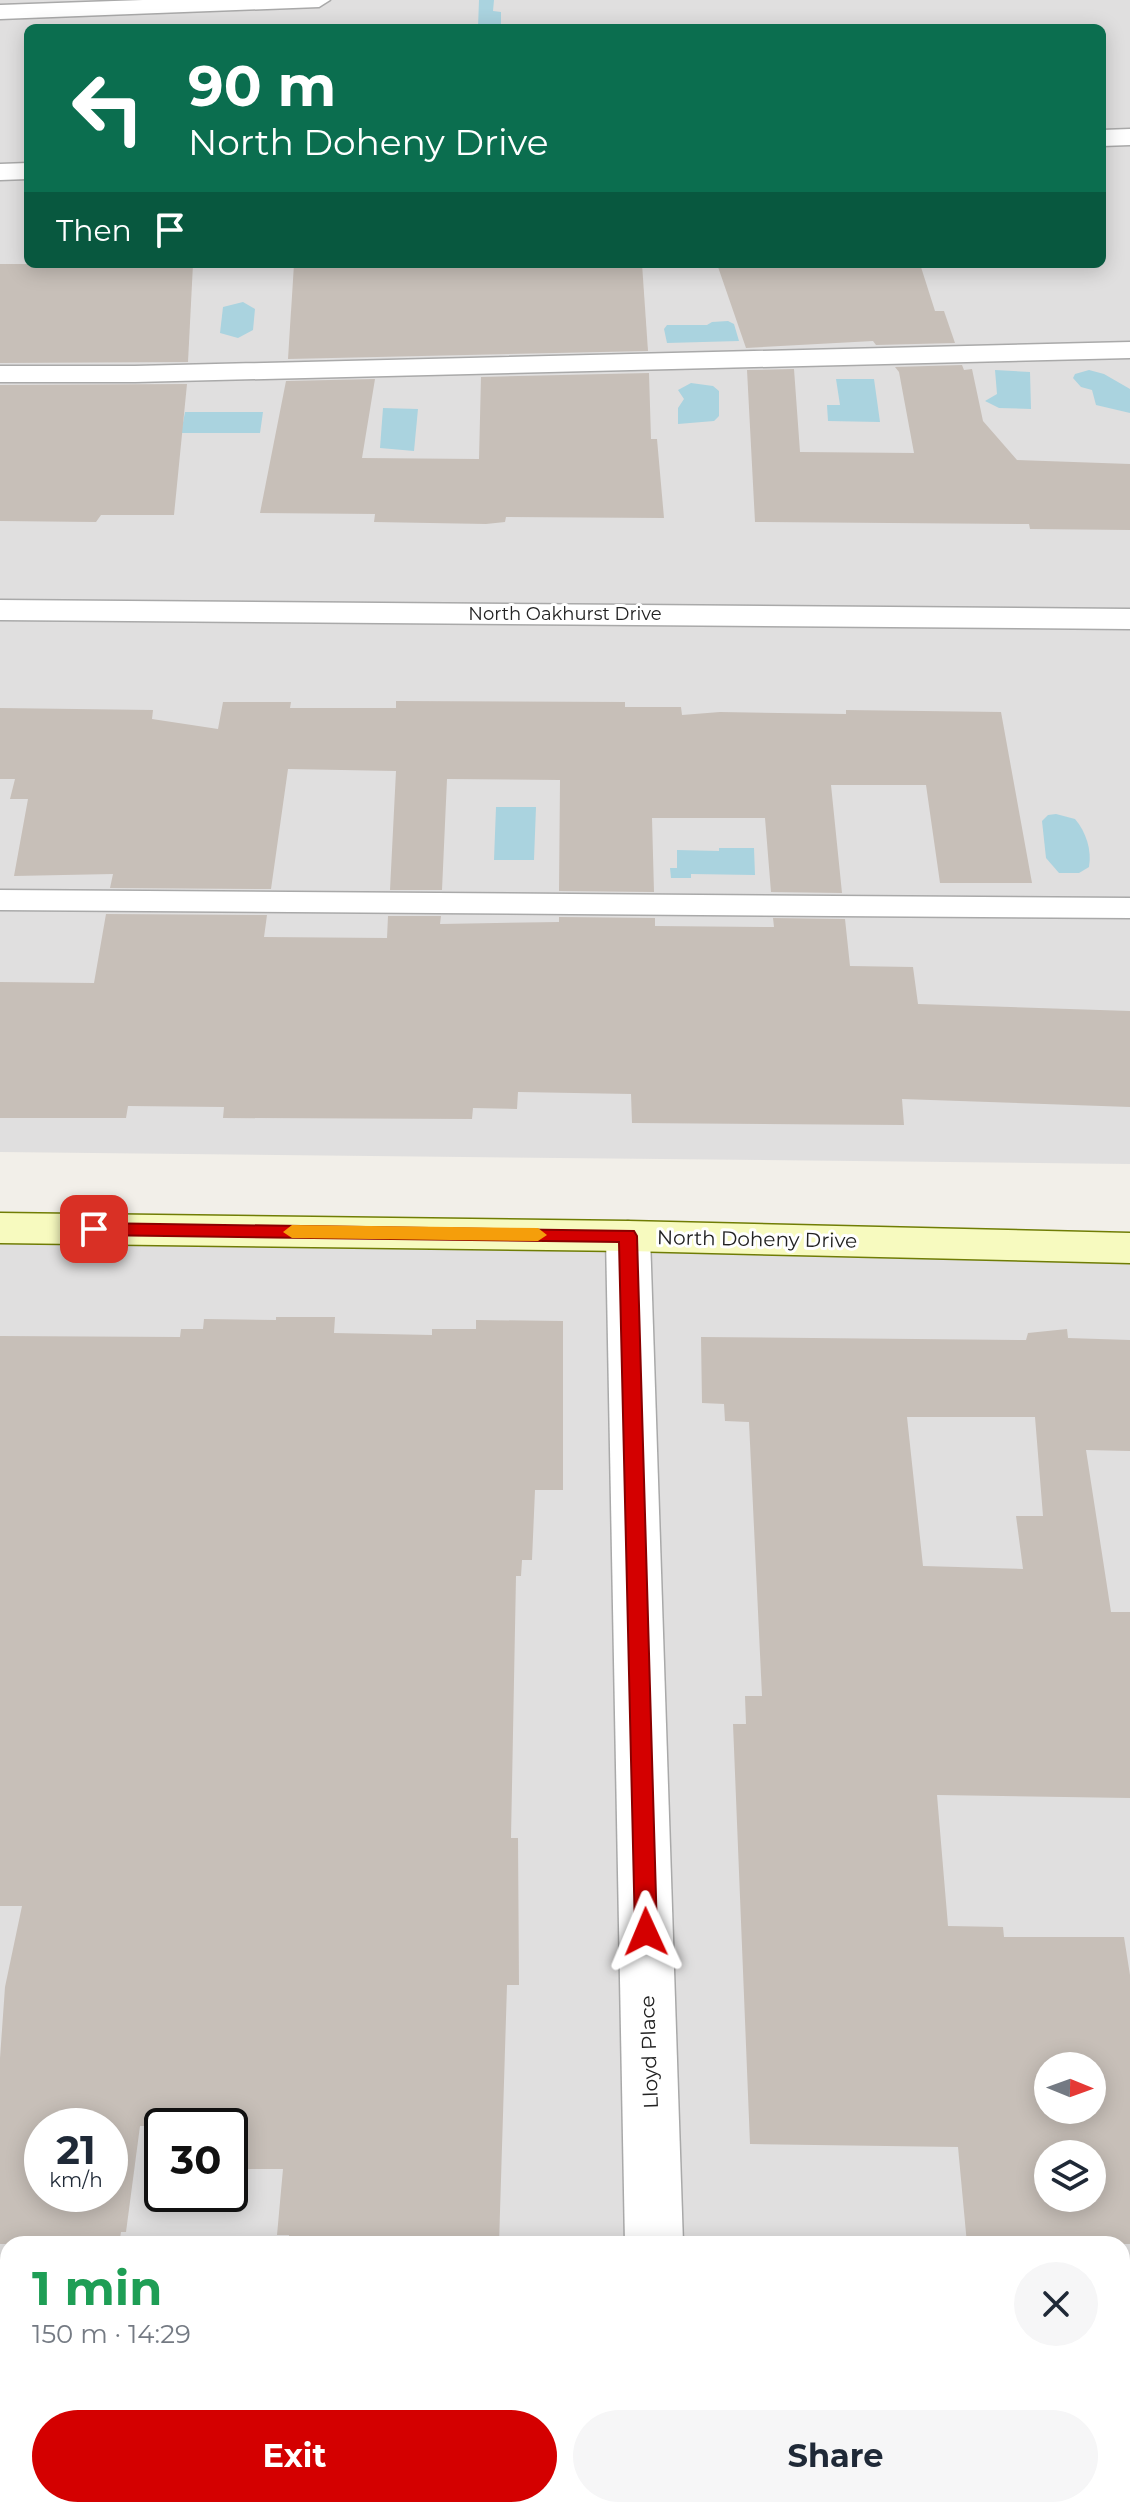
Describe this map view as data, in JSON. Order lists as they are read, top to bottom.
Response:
{
  "streets": {
    "main road": ["North Doheny Drive"],
    "street": ["North Oakhurst Drive", "Lloyd Place"]
  },
  "crossings": [
    ["North Doheny Drive", "Lloyd Place"]
  ],
  "north": "right",
  "page": {
    "turn": ["90 m", "North Doheny Drive"],
    "then": "Then",
    "speed": "21 km/h",
    "limit": "30",
    "heading": ["1 min", "150 m · 14:29"],
    "buttons": ["Exit", "Share"]
  }
}
